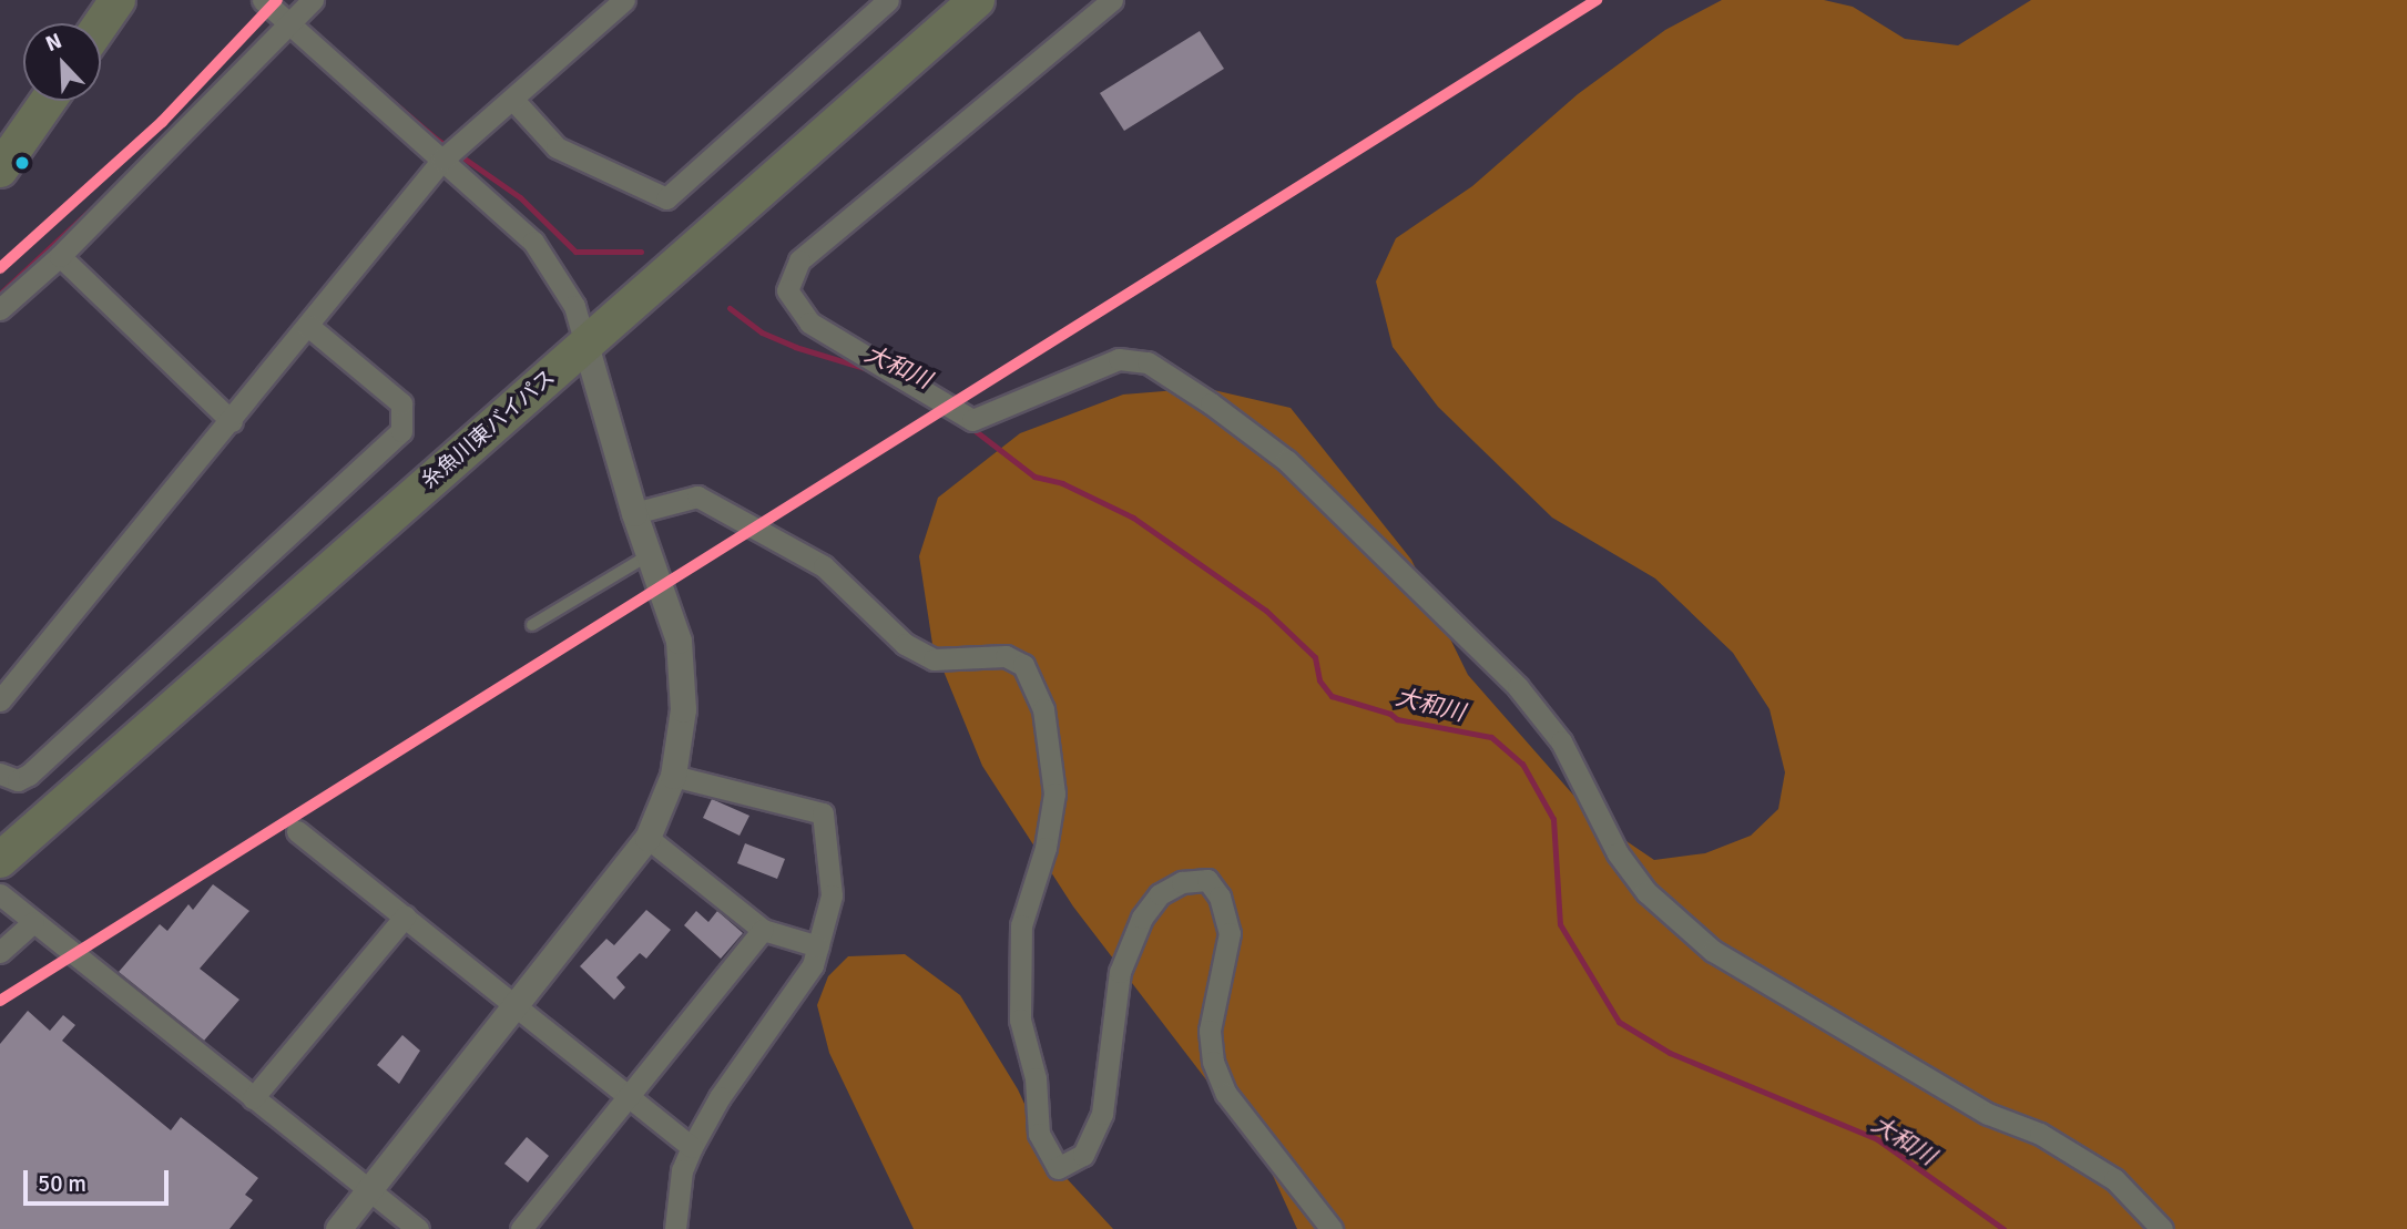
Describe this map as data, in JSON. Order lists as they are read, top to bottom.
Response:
{
  "streets": {
    "highway": ["糸魚川東バイパス"]
  },
  "water": ["大和川"],
  "scale_bar": "50 m",
  "north": "top left"
}
